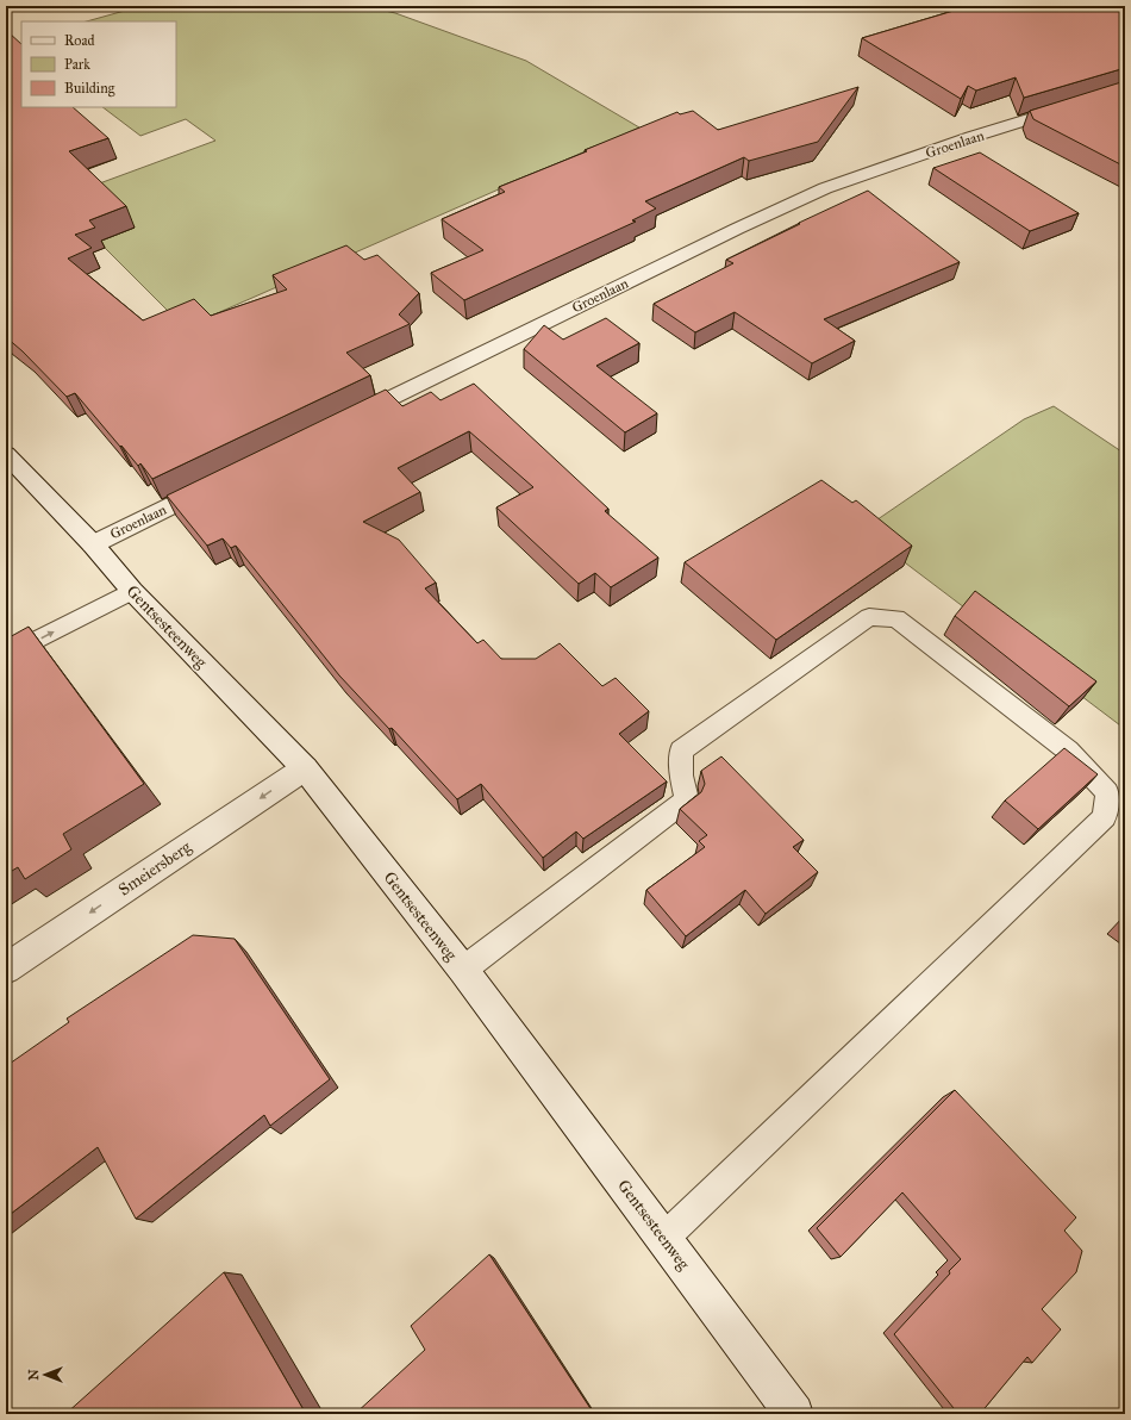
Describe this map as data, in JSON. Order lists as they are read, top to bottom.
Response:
{
  "streets": {
    "street": ["Groenlaan", "Gentsesteenweg", "Smeiersberg"]
  },
  "crossings": [
    ["Groenlaan", "Gentsesteenweg"],
    ["Gentsesteenweg", "Smeiersberg"]
  ],
  "one_way": ["Smeiersberg"],
  "legend": ["Road", "Park", "Building"],
  "north": "left"
}
